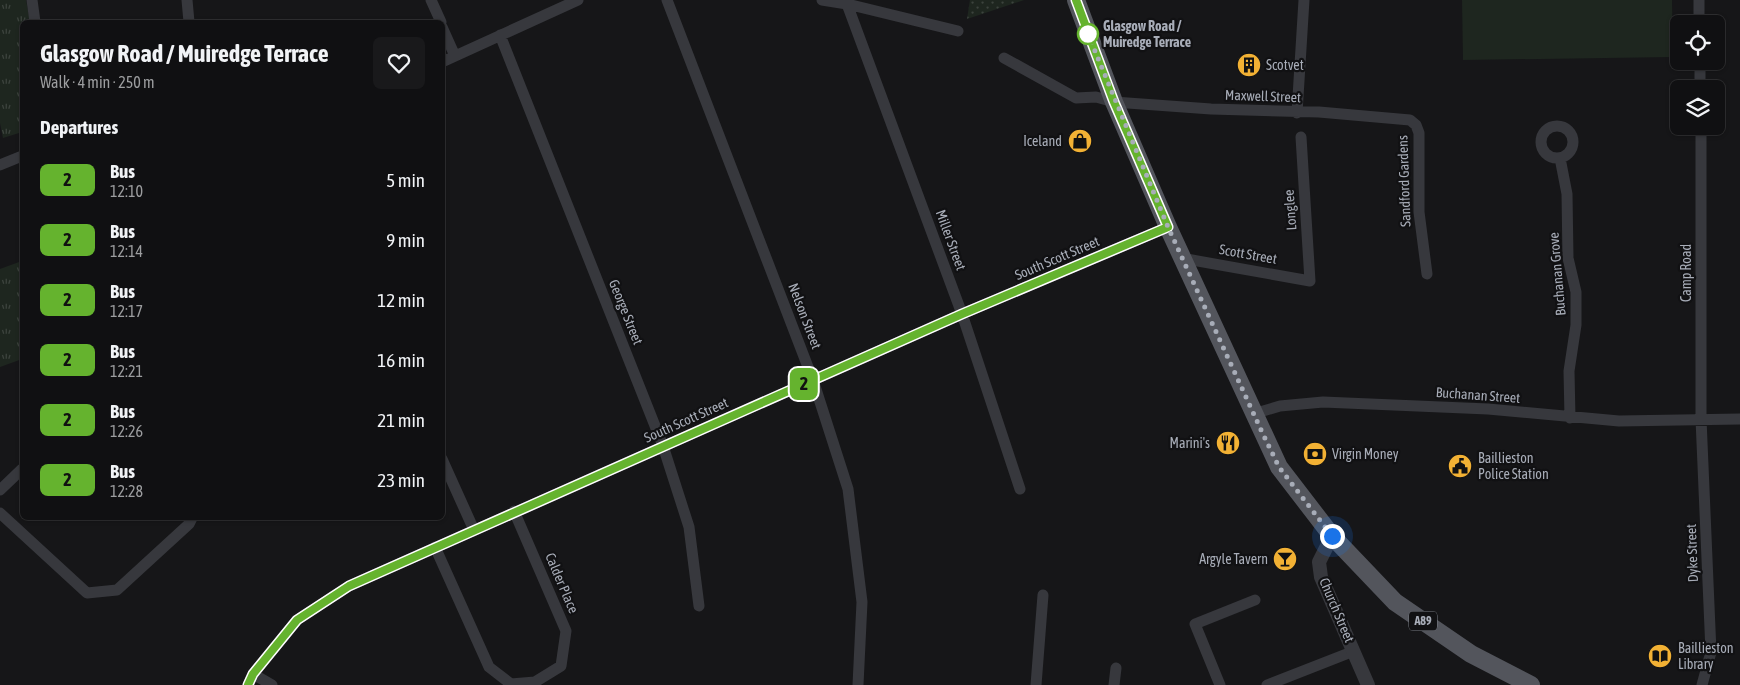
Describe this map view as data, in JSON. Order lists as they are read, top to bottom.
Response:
{
  "streets": {
    "main road": ["A89"],
    "street": [
      "Maxwell Street",
      "Sandford Gardens",
      "Longlee",
      "Miller Street",
      "Scott Street",
      "South Scott Street",
      "Camp Road",
      "Buchanan Grove",
      "George Street",
      "Nelson Street",
      "Buchanan Street",
      "Dyke Street",
      "Calder Place",
      "Church Street"
    ]
  },
  "crossings": [
    ["Maxwell Street", "Sandford Gardens"],
    ["Maxwell Street", "A89"],
    ["Longlee", "Scott Street"],
    ["Miller Street", "South Scott Street"],
    ["Scott Street", "A89"],
    ["South Scott Street", "George Street"],
    ["South Scott Street", "Nelson Street"],
    ["South Scott Street", "Calder Place"],
    ["South Scott Street", "A89"],
    ["Camp Road", "Buchanan Street"],
    ["Camp Road", "Dyke Street"],
    ["Buchanan Grove", "Buchanan Street"],
    ["Buchanan Street", "Dyke Street"],
    ["Buchanan Street", "A89"],
    ["Church Street", "A89"]
  ],
  "places": {
    "other": ["Glasgow Road / Muiredge Terrace"],
    "building": ["Scotvet"],
    "shop": ["Iceland"],
    "restaurant": ["Marini's"],
    "bank": ["Virgin Money"],
    "public building": ["Baillieston Police Station"],
    "bar": ["Argyle Tavern"],
    "library": ["Baillieston Library"]
  },
  "lines": ["bus line 2"],
  "page": {
    "on_map": "2",
    "heading": [
      ["Glasgow Road / Muiredge Terrace", "Walk · 4 min · 250 m"],
      "Departures"
    ],
    "list": [
      {
        "mark": "2",
        "name": "Bus",
        "note": "12:10",
        "value": "5 min"
      },
      {
        "mark": "2",
        "name": "Bus",
        "note": "12:14",
        "value": "9 min"
      },
      {
        "mark": "2",
        "name": "Bus",
        "note": "12:17",
        "value": "12 min"
      },
      {
        "mark": "2",
        "name": "Bus",
        "note": "12:21",
        "value": "16 min"
      },
      {
        "mark": "2",
        "name": "Bus",
        "note": "12:26",
        "value": "21 min"
      },
      {
        "mark": "2",
        "name": "Bus",
        "note": "12:28",
        "value": "23 min"
      }
    ]
  }
}
